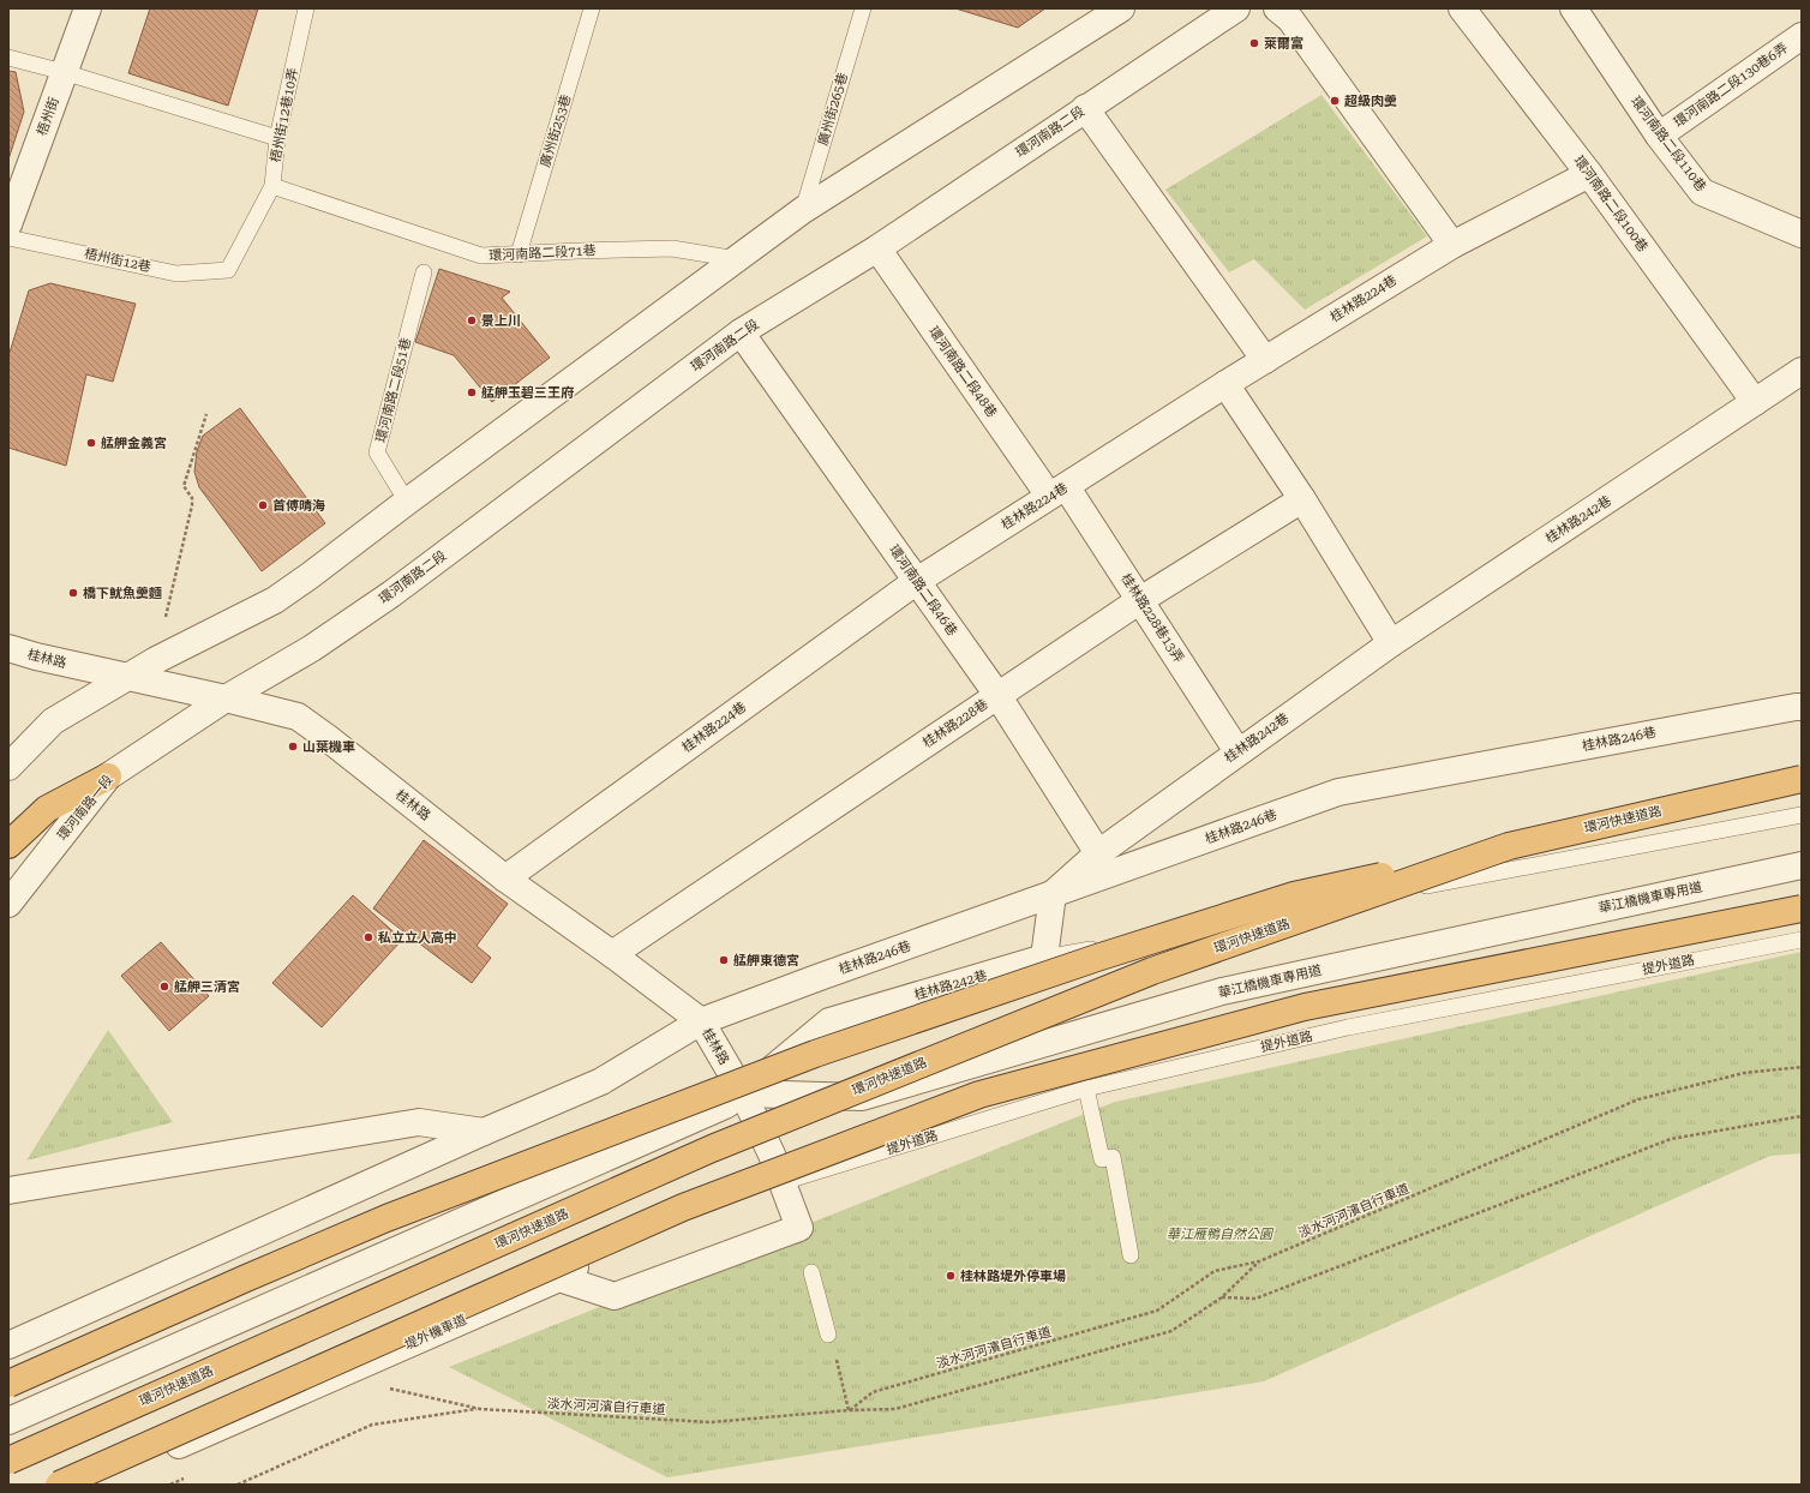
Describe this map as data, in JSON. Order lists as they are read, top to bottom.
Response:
{
  "streets": {
    "highway": ["環河快速道路"],
    "street": [
      "環河南路二段130巷6弄",
      "梧州街",
      "環河南路二段",
      "環河南路二段110巷",
      "環河南路二段100巷",
      "桂林路224巷",
      "環河南路二段48巷",
      "桂林路242巷",
      "環河南路二段46巷",
      "桂林路228巷13弄",
      "桂林路",
      "桂林路228巷",
      "桂林路246巷",
      "環河南路一段",
      "華江橋機車專用道",
      "堤外機車道"
    ],
    "lane": [
      "廣州街265巷",
      "梧州街12巷10弄",
      "廣州街253巷",
      "環河南路二段71巷",
      "梧州街12巷",
      "環河南路二段51巷",
      "提外道路"
    ],
    "path": ["淡水河河濱自行車道"]
  },
  "crossings": [
    ["環河南路二段130巷6弄", "環河南路二段110巷"],
    ["梧州街12巷10弄", "環河南路二段71巷"],
    ["梧州街12巷10弄", "梧州街12巷"],
    ["廣州街253巷", "環河南路二段71巷"],
    ["環河南路二段", "環河南路二段48巷"],
    ["環河南路二段", "環河南路二段46巷"],
    ["環河南路二段", "桂林路"],
    ["環河南路二段", "環河南路一段"],
    ["環河南路二段100巷", "桂林路224巷"],
    ["環河南路二段100巷", "桂林路242巷"],
    ["桂林路224巷", "環河南路二段48巷"],
    ["桂林路224巷", "環河南路二段46巷"],
    ["桂林路224巷", "桂林路228巷13弄"],
    ["桂林路224巷", "桂林路"],
    ["環河南路二段48巷", "桂林路228巷13弄"],
    ["桂林路242巷", "環河南路二段46巷"],
    ["桂林路242巷", "桂林路228巷13弄"],
    ["桂林路242巷", "桂林路"],
    ["桂林路242巷", "桂林路246巷"],
    ["桂林路242巷", "華江橋機車專用道"],
    ["環河南路二段46巷", "桂林路228巷"],
    ["桂林路228巷13弄", "桂林路228巷"],
    ["桂林路", "桂林路228巷"],
    ["桂林路", "桂林路246巷"],
    ["桂林路", "環河南路一段"],
    ["桂林路", "華江橋機車專用道"],
    ["桂林路", "提外道路"],
    ["桂林路", "堤外機車道"],
    ["提外道路", "堤外機車道"]
  ],
  "parks": ["華江雁鴨自然公園"],
  "places": [
    "萊爾富",
    "超級肉羹",
    "景上川",
    "艋舺玉碧三王府",
    "艋舺金義宮",
    "首傅晴海",
    "橋下魷魚羹麵",
    "山葉機車",
    "私立立人高中",
    "艋舺東德宮",
    "艋舺三清宮",
    "桂林路堤外停車場"
  ]
}
